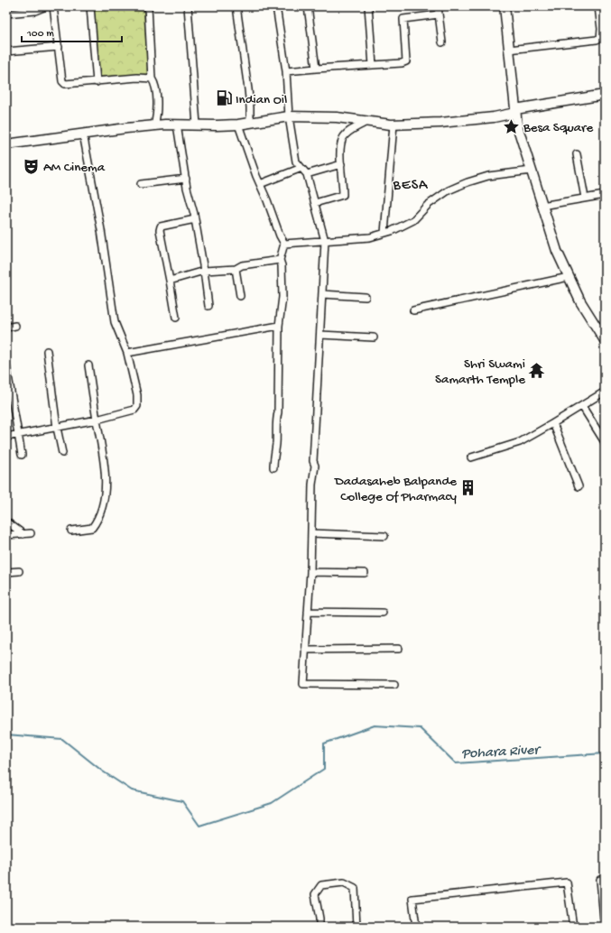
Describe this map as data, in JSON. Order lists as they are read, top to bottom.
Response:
{
  "districts": ["BESA"],
  "water": ["Pohara River"],
  "places": {
    "fuel station": ["Indian Oil"],
    "place": ["Besa Square"],
    "theatre": ["AM Cinema"],
    "temple": ["Shri Swami Samarth Temple"],
    "building": ["Dadasaheb Balpande College Of Pharmacy"]
  },
  "scale_bar": "100 m"
}
